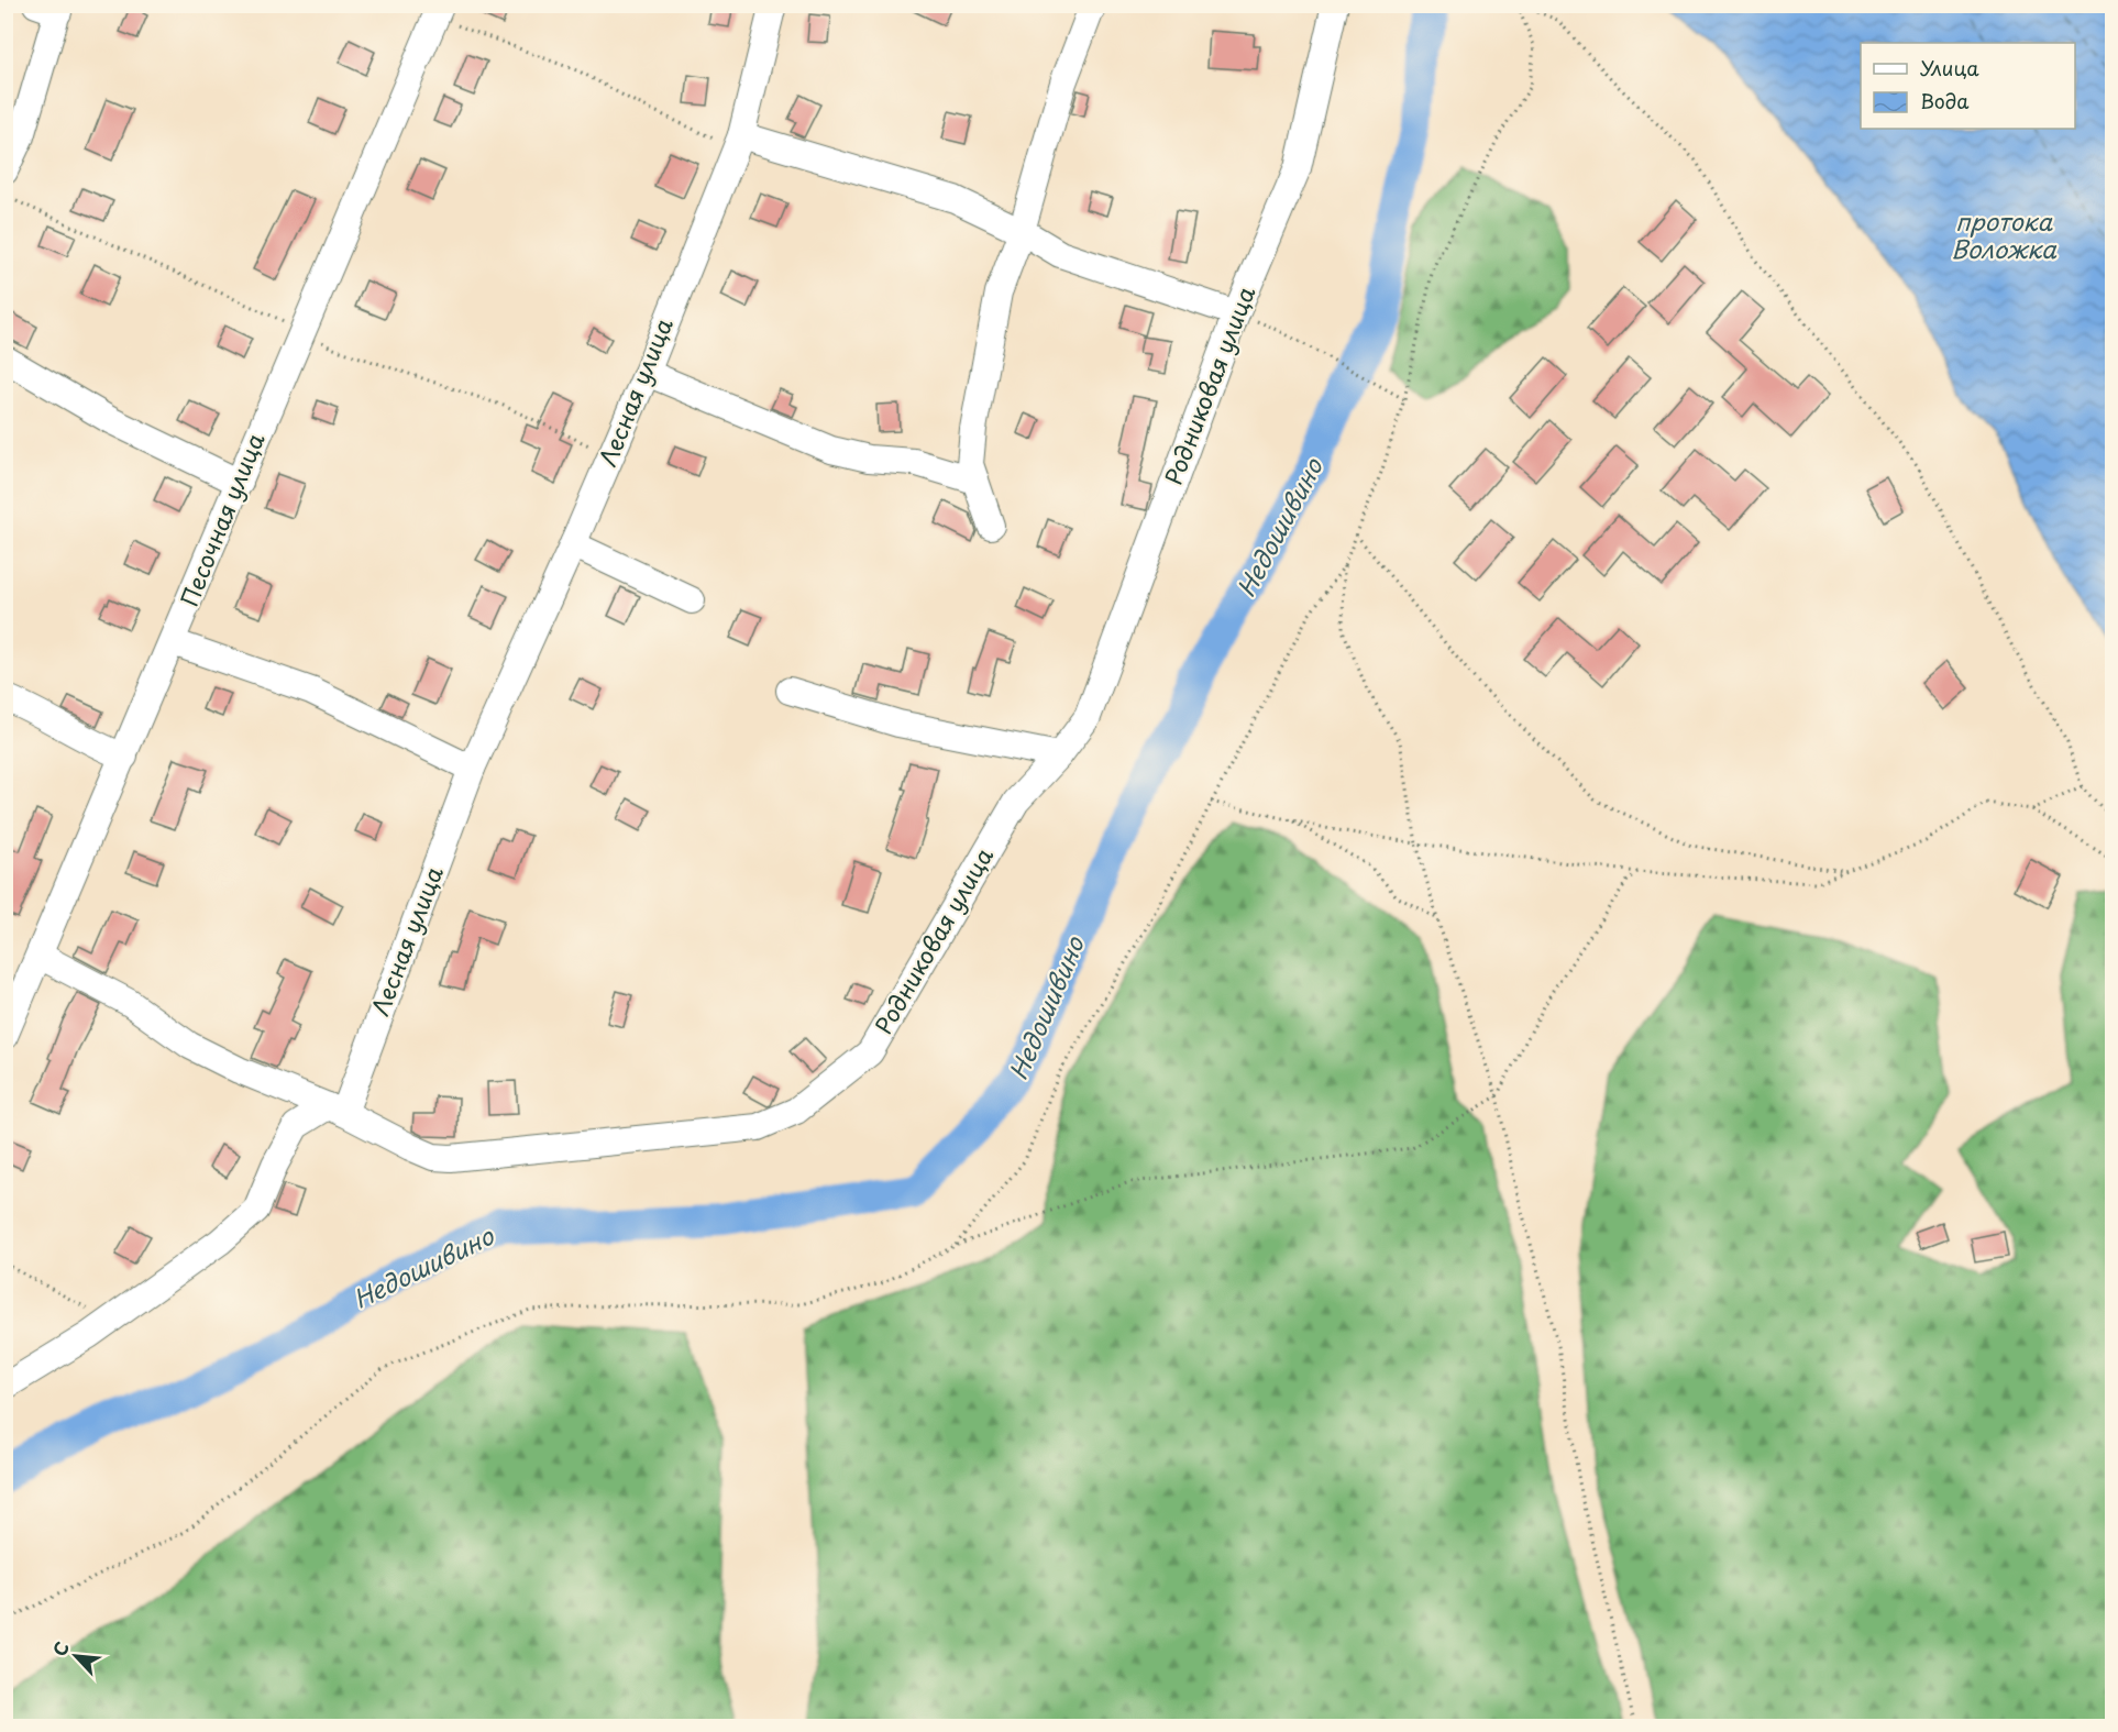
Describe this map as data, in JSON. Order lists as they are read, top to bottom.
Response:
{
  "streets": {
    "street": ["Родниковая улица", "Лесная улица", "Песочная улица"]
  },
  "crossings": [
    ["Родниковая улица", "Лесная улица"]
  ],
  "water": ["протока Воложка", "Недошивино"],
  "legend": ["Улица", "Вода"],
  "north": "top left"
}
